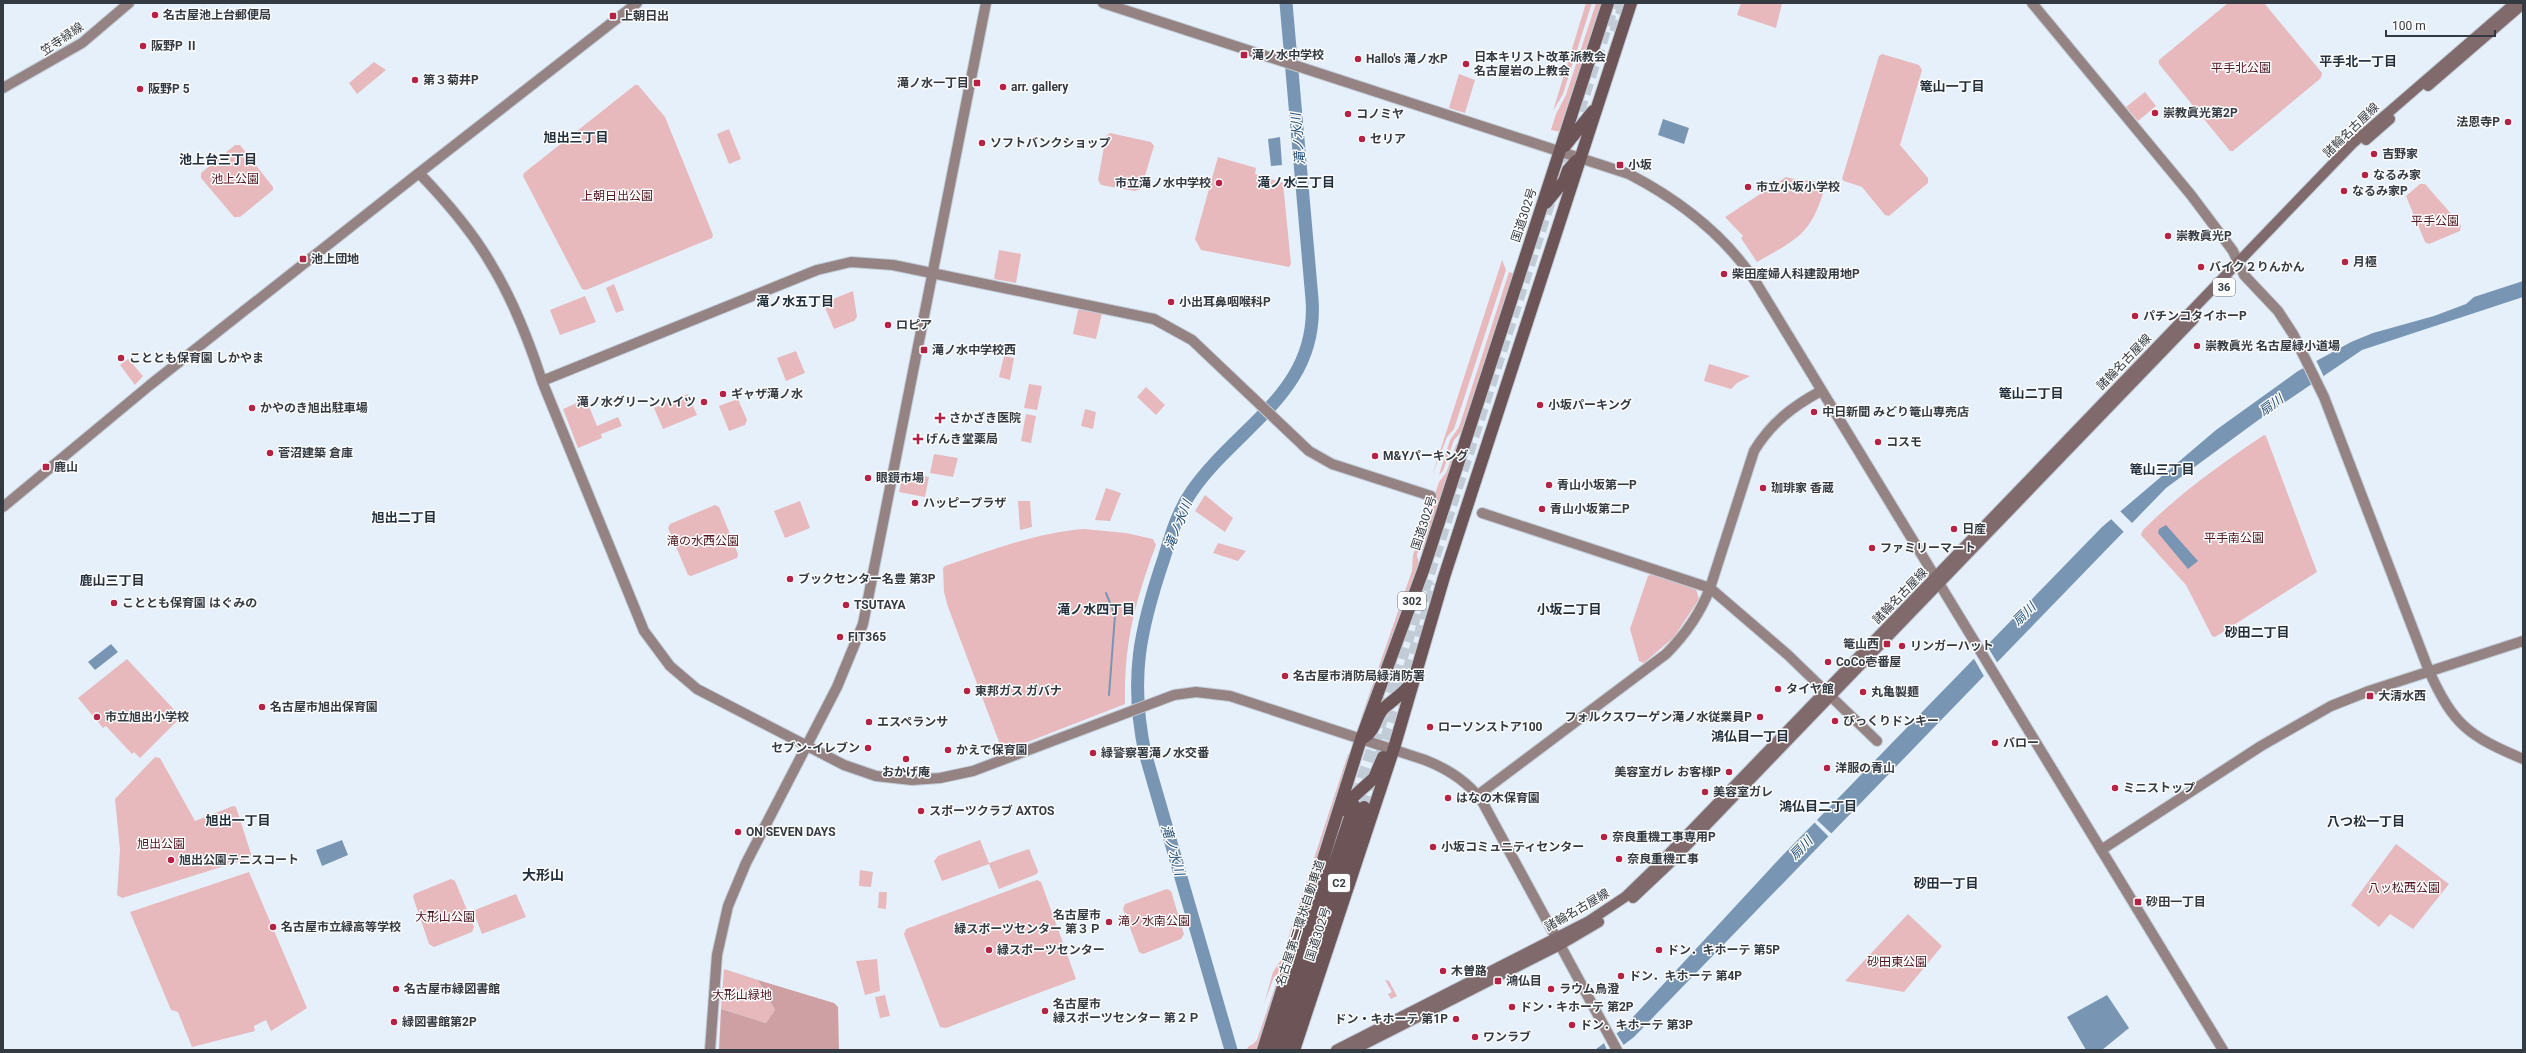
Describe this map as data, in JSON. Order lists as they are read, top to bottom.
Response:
{
  "streets": {
    "highway": [
      "国道302号",
      "302",
      "C2",
      "名古屋第二環状自動車道"
    ],
    "main road": ["諸輪名古屋線", "36"],
    "street": ["笠寺緑線"]
  },
  "districts": [
    "平手北一丁目",
    "篭山一丁目",
    "旭出三丁目",
    "池上台三丁目",
    "滝ノ水三丁目",
    "滝ノ水五丁目",
    "篭山二丁目",
    "篭山三丁目",
    "旭出二丁目",
    "鹿山三丁目",
    "滝ノ水四丁目",
    "小坂二丁目",
    "砂田二丁目",
    "鴻仏目一丁目",
    "鴻仏目二丁目",
    "旭出一丁目",
    "八つ松一丁目",
    "大形山",
    "砂田一丁目"
  ],
  "water": ["滝ノ水川", "扇川"],
  "parks": [
    "平手北公園",
    "池上公園",
    "上朝日出公園",
    "平手公園",
    "平手南公園",
    "滝の水西公園",
    "旭出公園",
    "八ッ松西公園",
    "大形山公園",
    "滝ノ水南公園",
    "砂田東公園",
    "大形山緑地"
  ],
  "places": {
    "other": [
      "名古屋池上台郵便局",
      "阪野P Ⅱ",
      "Hallo's 滝ノ水P",
      "日本キリスト改革派教会 名古屋岩の上教会",
      "第３菊井P",
      "arr. gallery",
      "阪野P 5",
      "崇教眞光第2P",
      "コノミヤ",
      "法恩寺P",
      "セリア",
      "ソフトバンクショップ",
      "吉野家",
      "なるみ家",
      "市立滝ノ水中学校",
      "市立小坂小学校",
      "なるみ家P",
      "崇教眞光P",
      "月極",
      "バイク２りんかん",
      "柴田産婦人科建設用地P",
      "小出耳鼻咽喉科P",
      "パチンコタイホーP",
      "ロピア",
      "崇教眞光 名古屋緑小道場",
      "こととも保育園 しかやま",
      "ギャザ滝ノ水",
      "滝ノ水グリーンハイツ",
      "小坂パーキング",
      "かやのき旭出駐車場",
      "中日新聞 みどり篭山専売店",
      "コスモ",
      "菅沼建築 倉庫",
      "M&Yパーキング",
      "眼鏡市場",
      "青山小坂第一P",
      "珈琲家 香蔵",
      "ハッピープラザ",
      "青山小坂第二P",
      "日産",
      "ファミリーマート",
      "ブックセンター名豊 第3P",
      "こととも保育園 はぐみの",
      "TSUTAYA",
      "FIT365",
      "リンガーハット",
      "CoCo壱番屋",
      "名古屋市消防局緑消防署",
      "タイヤ館",
      "東邦ガス ガバナ",
      "丸亀製麺",
      "名古屋市旭出保育園",
      "市立旭出小学校",
      "フォルクスワーゲン滝ノ水従業員P",
      "びっくりドンキー",
      "エスペランサ",
      "ローソンストア100",
      "バロー",
      "セブン-イレブン",
      "かえで保育園",
      "緑警察署滝ノ水交番",
      "おかげ庵",
      "洋服の青山",
      "美容室ガレ お客様P",
      "ミニストップ",
      "美容室ガレ",
      "はなの木保育園",
      "スポーツクラブ AXTOS",
      "ON SEVEN DAYS",
      "奈良重機工事専用P",
      "小坂コミュニティセンター",
      "奈良重機工事",
      "旭出公園テニスコート",
      "名古屋市 緑スポーツセンター 第３Ｐ",
      "名古屋市立緑高等学校",
      "緑スポーツセンター",
      "ドン．キホーテ 第5P",
      "木曽路",
      "ドン．キホーテ 第4P",
      "名古屋市緑図書館",
      "ラウム鳥澄",
      "ドン・キホーテ 第2P",
      "名古屋市 緑スポーツセンター 第２Ｐ",
      "ドン・キホーテ 第1P",
      "緑図書館第2P",
      "ドン．キホーテ 第3P",
      "ワンラブ"
    ],
    "transit": [
      "上朝日出",
      "滝ノ水中学校",
      "滝ノ水一丁目",
      "小坂",
      "池上団地",
      "滝ノ水中学校西",
      "鹿山",
      "篭山西",
      "大清水西",
      "砂田一丁目",
      "鴻仏目"
    ],
    "health": ["さかざき医院", "げんき堂薬局"]
  },
  "scale_bar": "100 m"
}
